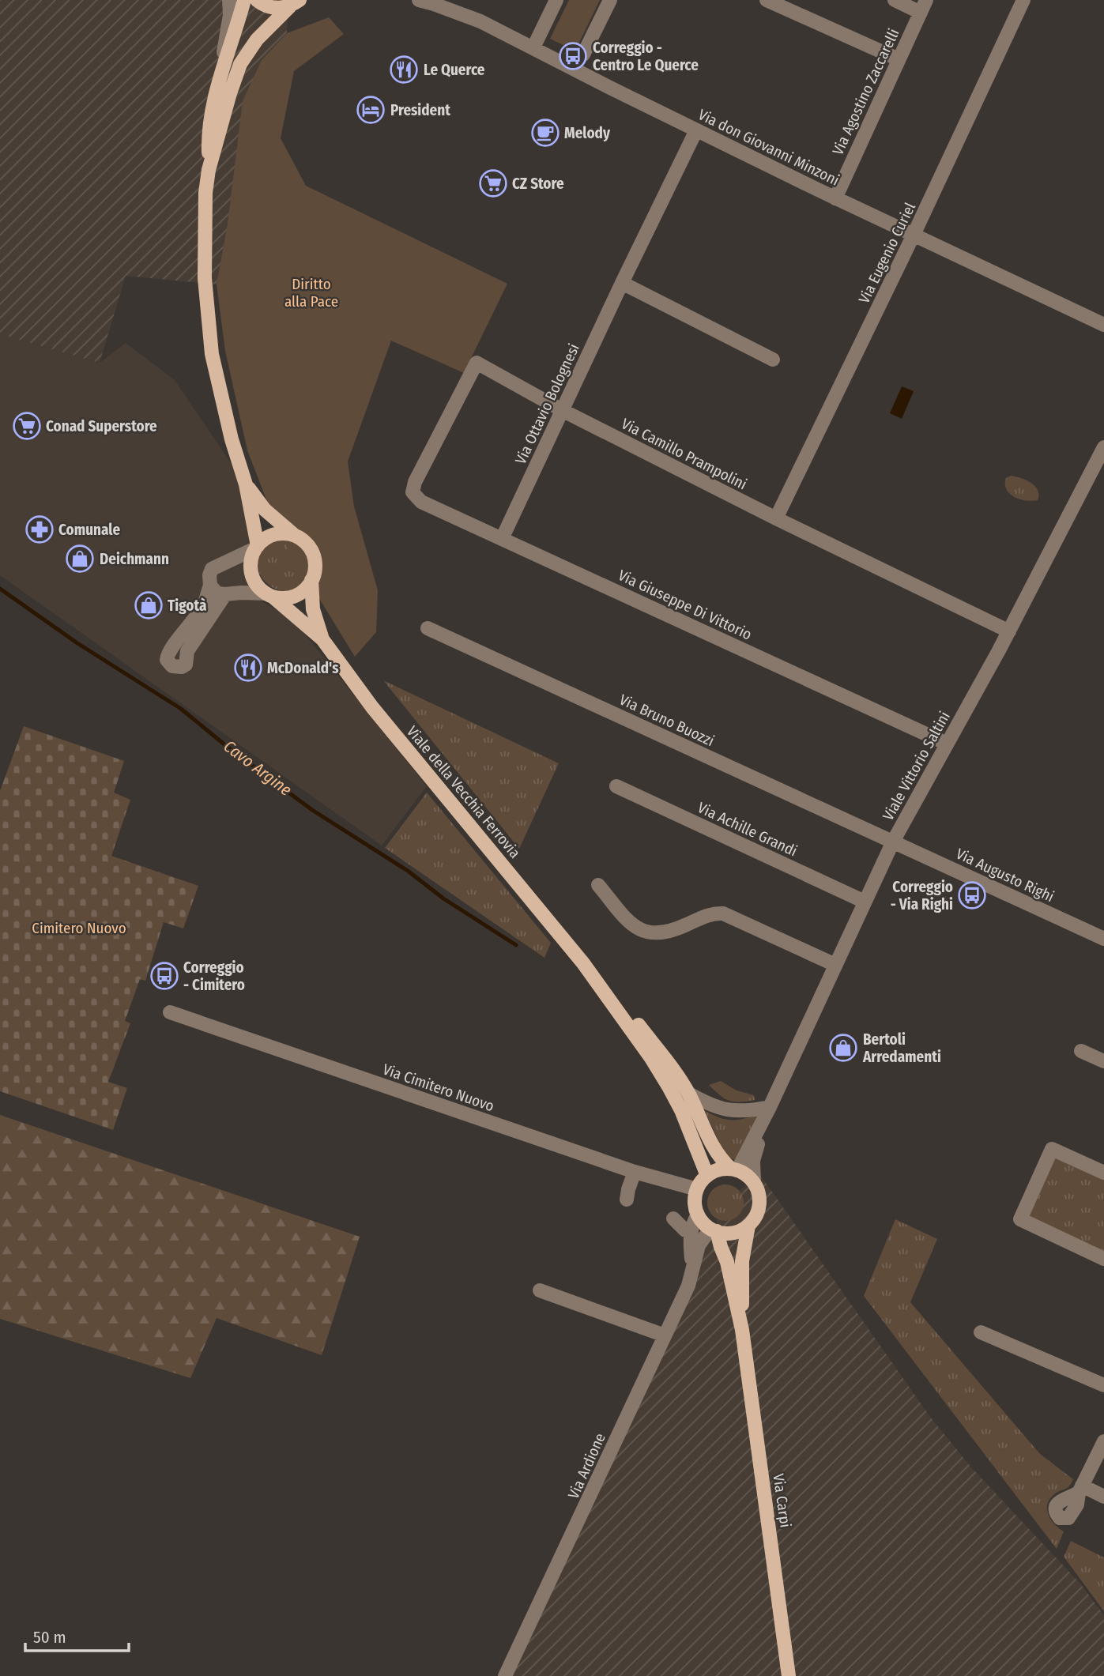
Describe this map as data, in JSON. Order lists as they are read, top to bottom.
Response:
{
  "streets": {
    "main road": ["Viale della Vecchia Ferrovia", "Via Carpi"],
    "street": [
      "Via Agostino Zaccarelli",
      "Via don Giovanni Minzoni",
      "Via Eugenio Curiel",
      "Via Ottavio Bolognesi",
      "Via Camillo Prampolini",
      "Via Giuseppe Di Vittorio",
      "Via Bruno Buozzi",
      "Viale Vittorio Saltini",
      "Via Achille Grandi",
      "Via Augusto Righi",
      "Via Cimitero Nuovo",
      "Via Ardione"
    ]
  },
  "crossings": [
    ["Via Agostino Zaccarelli", "Via don Giovanni Minzoni"],
    ["Via don Giovanni Minzoni", "Via Eugenio Curiel"],
    ["Via don Giovanni Minzoni", "Via Ottavio Bolognesi"],
    ["Via Eugenio Curiel", "Via Camillo Prampolini"],
    ["Via Ottavio Bolognesi", "Via Camillo Prampolini"],
    ["Via Ottavio Bolognesi", "Via Giuseppe Di Vittorio"],
    ["Via Camillo Prampolini", "Via Giuseppe Di Vittorio"],
    ["Via Camillo Prampolini", "Viale Vittorio Saltini"],
    ["Via Giuseppe Di Vittorio", "Viale Vittorio Saltini"],
    ["Via Bruno Buozzi", "Viale Vittorio Saltini"],
    ["Via Bruno Buozzi", "Via Augusto Righi"],
    ["Viale Vittorio Saltini", "Viale della Vecchia Ferrovia"],
    ["Viale Vittorio Saltini", "Via Achille Grandi"],
    ["Viale Vittorio Saltini", "Via Augusto Righi"],
    ["Viale Vittorio Saltini", "Via Cimitero Nuovo"],
    ["Viale Vittorio Saltini", "Via Ardione"],
    ["Viale Vittorio Saltini", "Via Carpi"],
    ["Viale della Vecchia Ferrovia", "Via Cimitero Nuovo"],
    ["Viale della Vecchia Ferrovia", "Via Ardione"],
    ["Viale della Vecchia Ferrovia", "Via Carpi"],
    ["Via Cimitero Nuovo", "Via Ardione"],
    ["Via Cimitero Nuovo", "Via Carpi"],
    ["Via Ardione", "Via Carpi"]
  ],
  "water": ["Cavo Argine"],
  "parks": ["Diritto alla Pace", "Cimitero Nuovo"],
  "places": {
    "bus stop": ["Correggio - Centro Le Querce", "Correggio - Via Righi", "Correggio - Cimitero"],
    "restaurant": ["Le Querce", "McDonald's"],
    "hotel": ["President"],
    "cafe": ["Melody"],
    "supermarket": ["CZ Store", "Conad Superstore"],
    "pharmacy": ["Comunale"],
    "shop": ["Deichmann", "Tigotà", "Bertoli Arredamenti"]
  },
  "scale_bar": "50 m"
}
